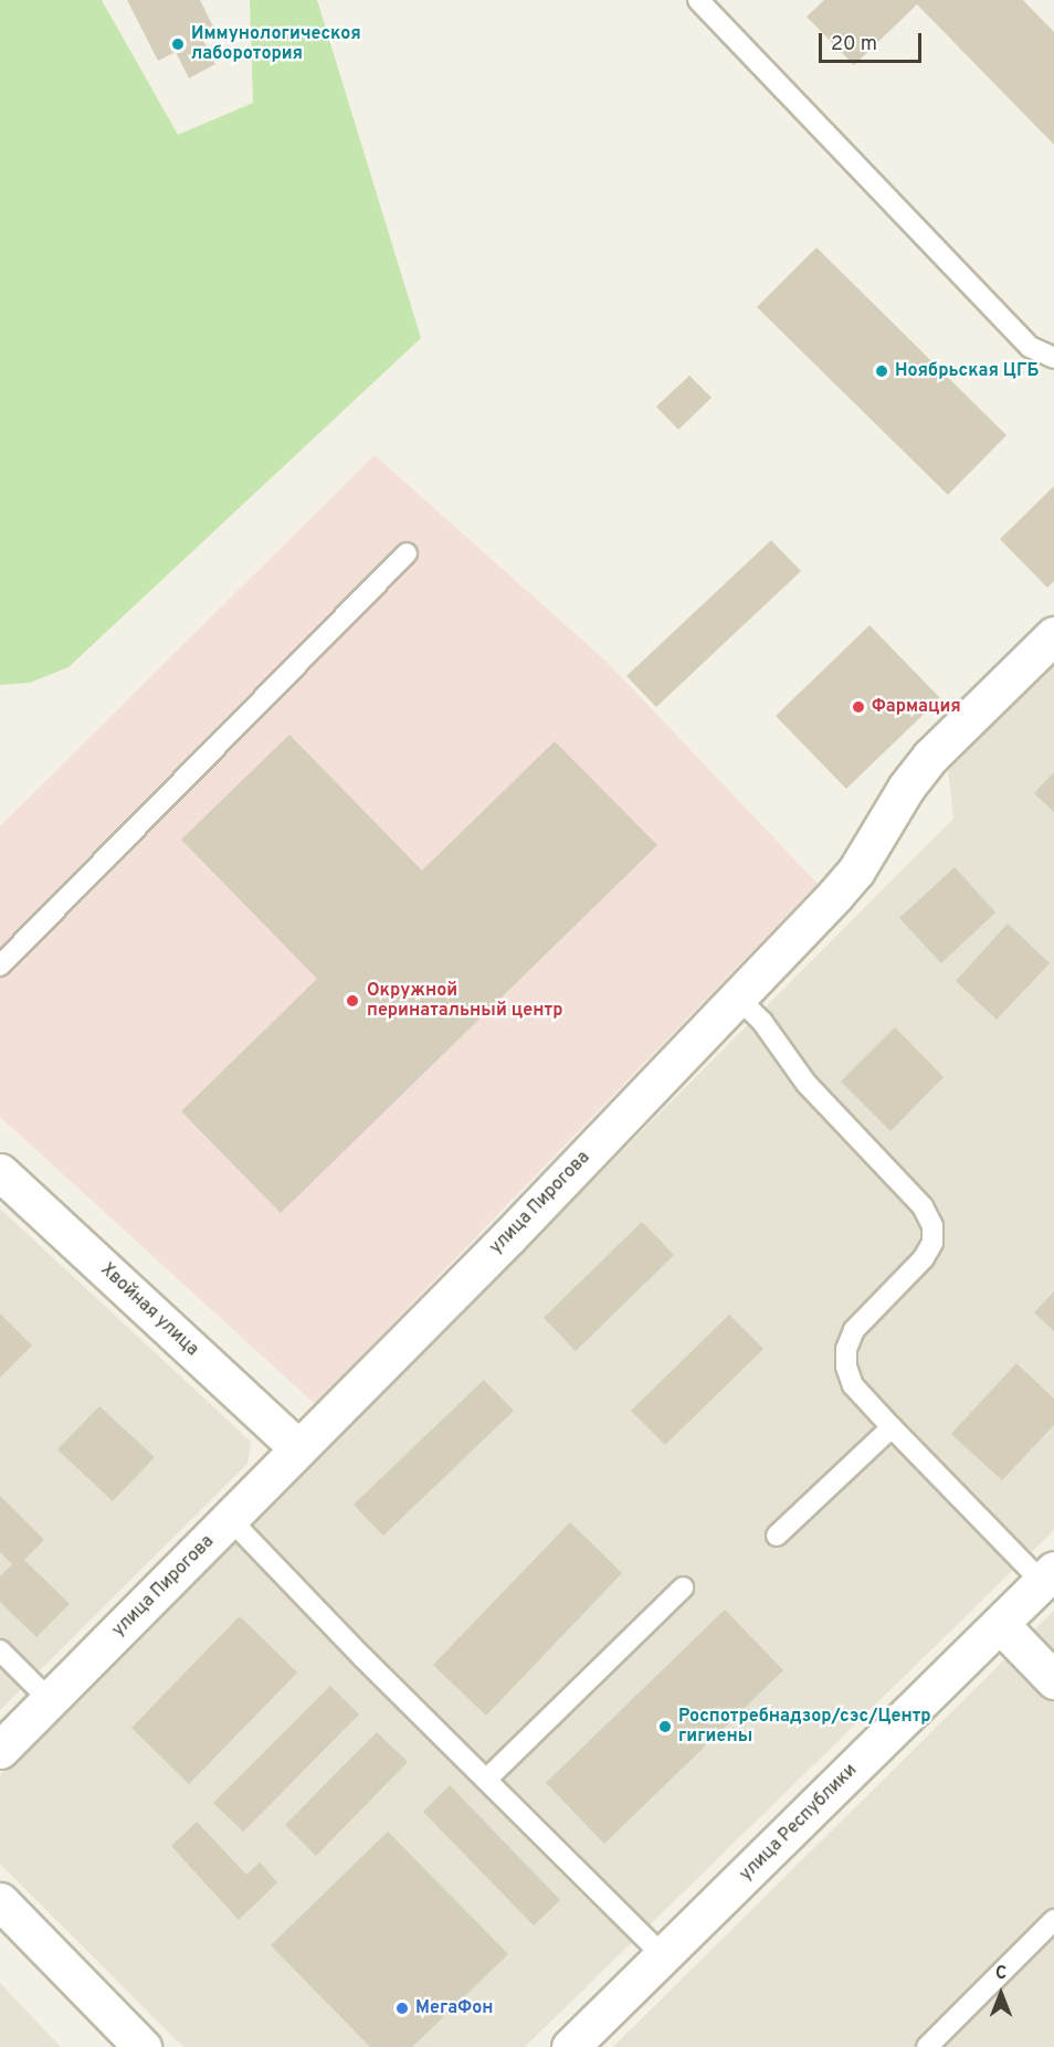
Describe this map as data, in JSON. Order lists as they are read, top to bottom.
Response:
{
  "streets": {
    "street": ["улица Пирогова", "Хвойная улица", "улица Республики"]
  },
  "crossings": [
    ["улица Пирогова", "Хвойная улица"]
  ],
  "places": [
    "Иммунологическоя лаборотория",
    "Ноябрьская ЦГБ",
    "Фармация",
    "Окружной перинатальный центр",
    "Роспотребнадзор/сэс/Центр гигиены",
    "МегаФон"
  ],
  "scale_bar": "20 m",
  "north": "top"
}
